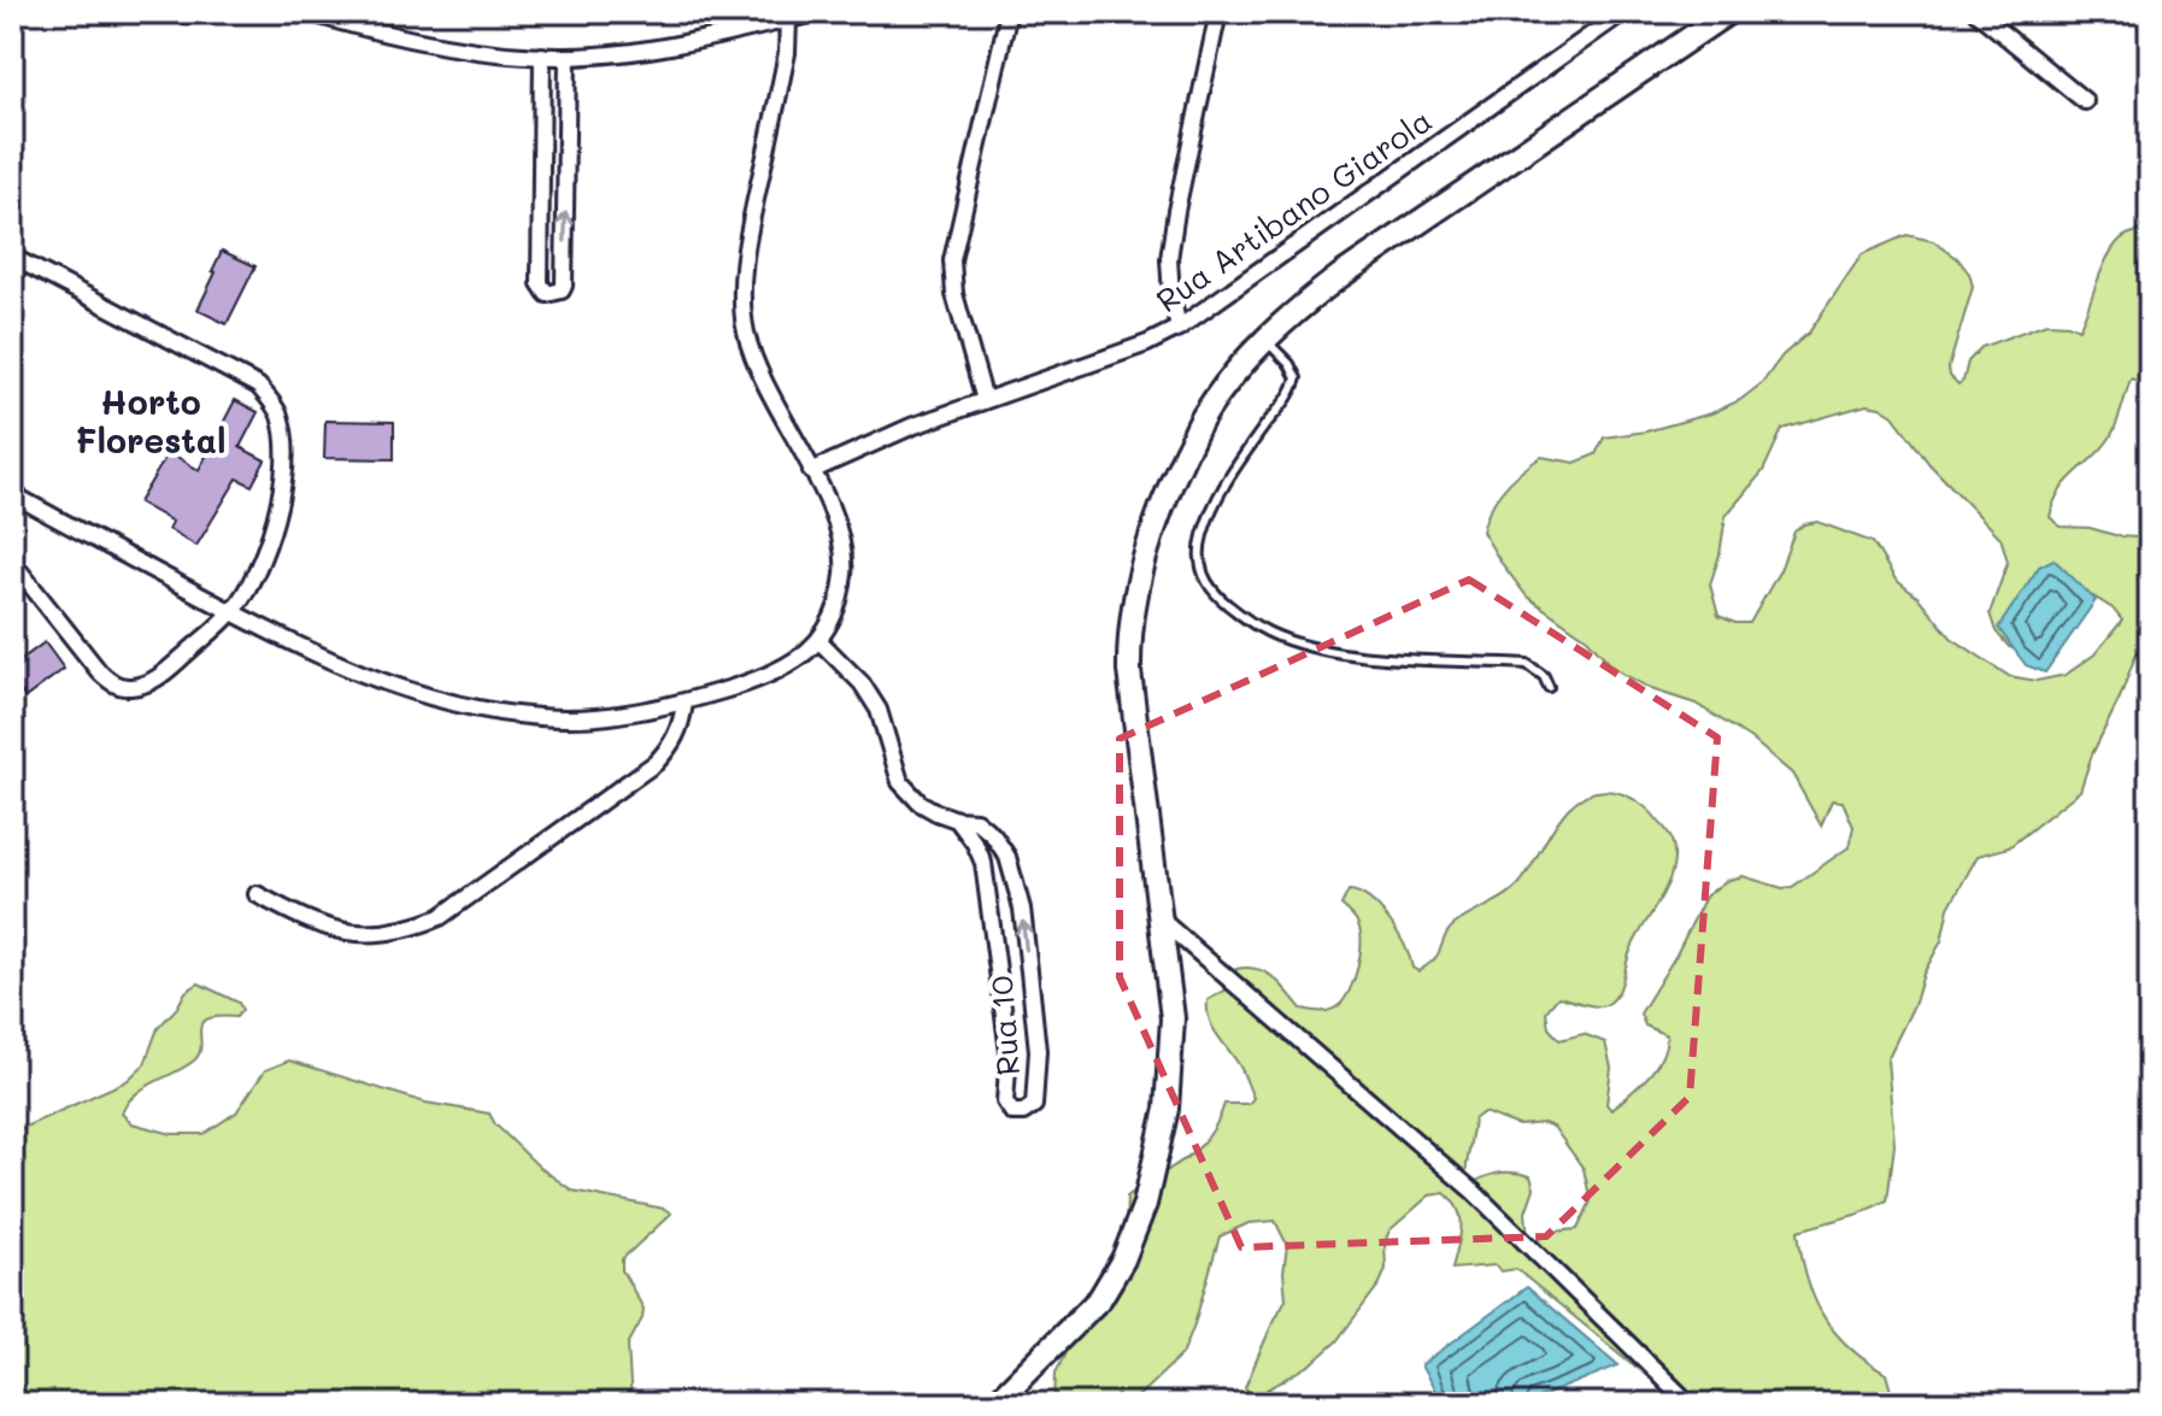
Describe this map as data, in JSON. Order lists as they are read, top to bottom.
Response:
{
  "streets": {
    "street": ["Rua Artibano Giarola", "Rua 10"]
  },
  "districts": ["Horto Florestal"]
}
